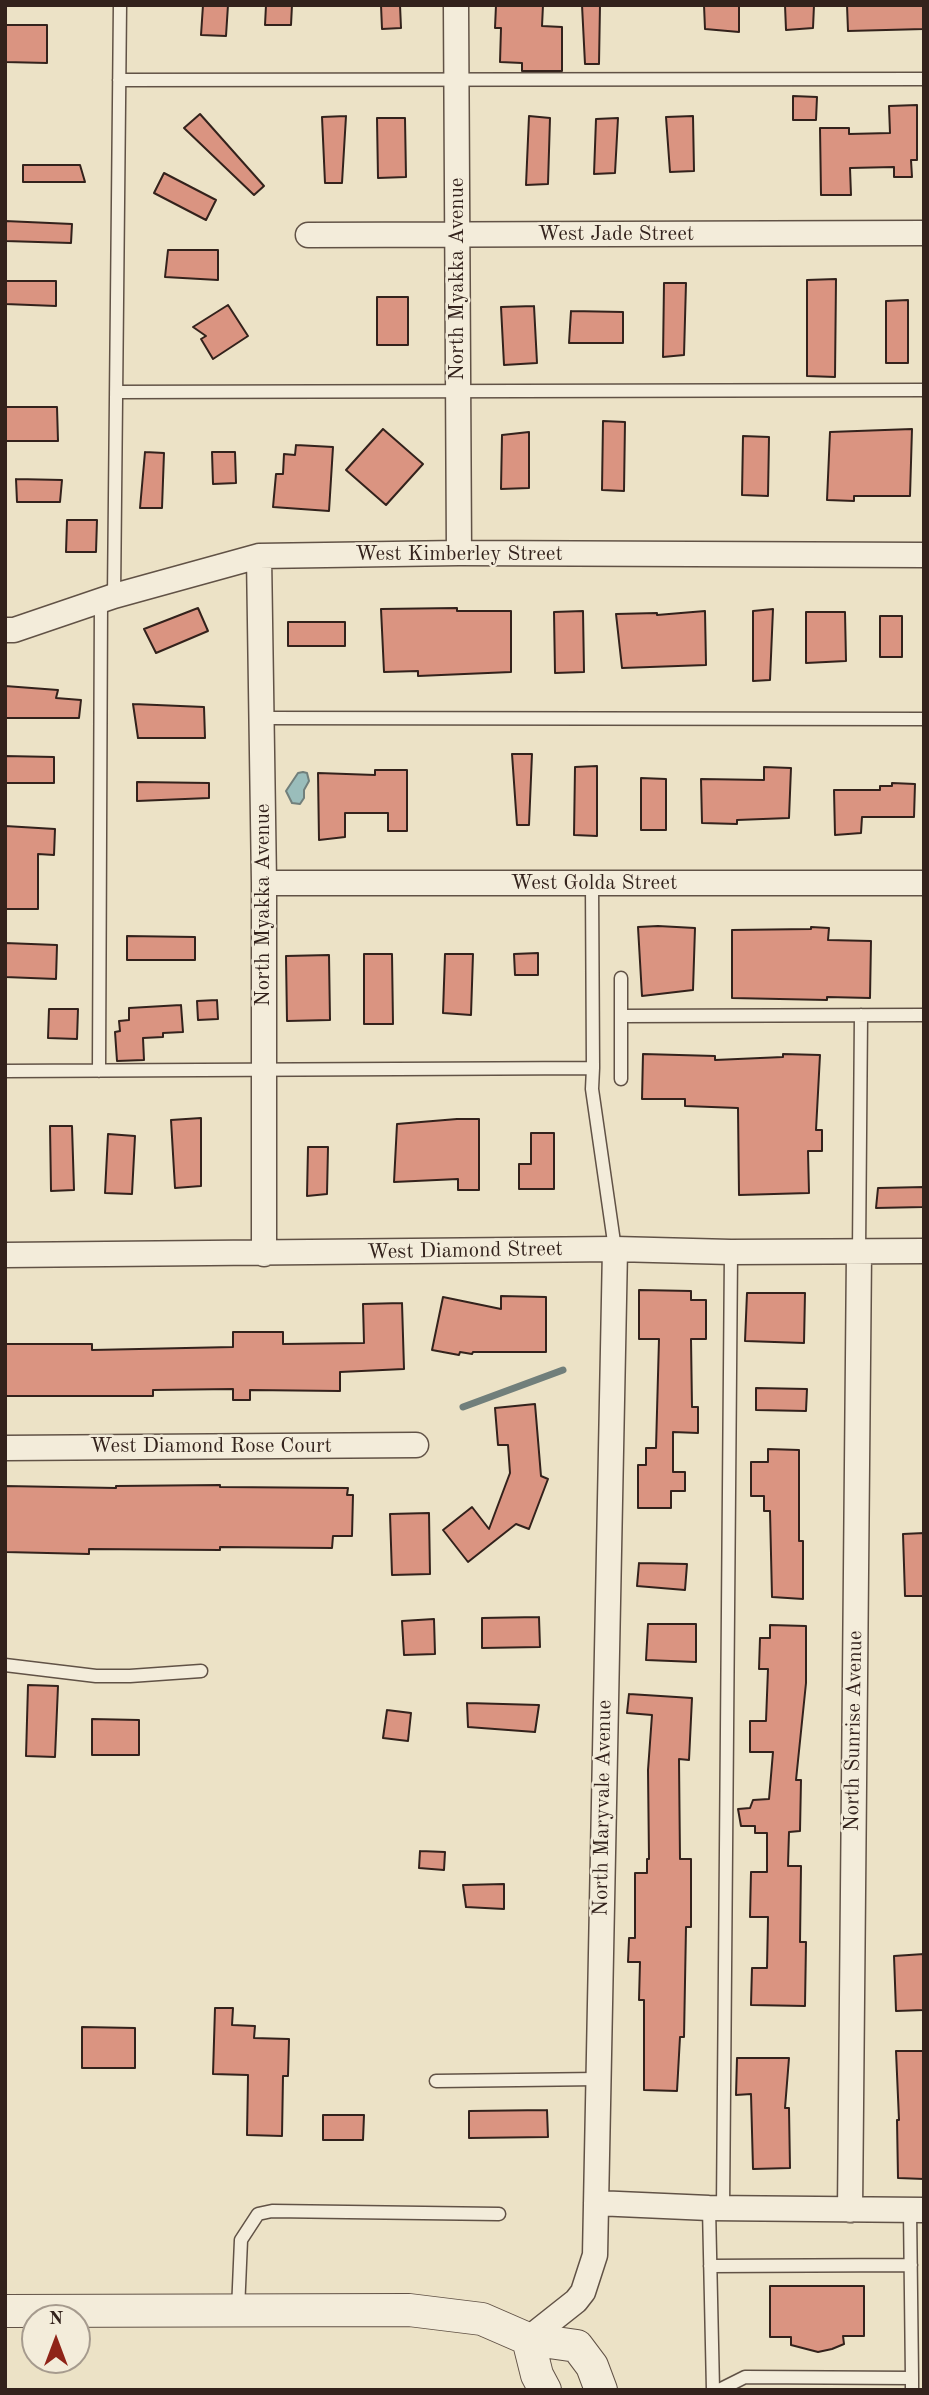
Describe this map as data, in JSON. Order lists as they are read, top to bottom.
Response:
{
  "streets": {
    "street": [
      "West Jade Street",
      "North Myakka Avenue",
      "West Kimberley Street",
      "West Golda Street",
      "West Diamond Street",
      "West Diamond Rose Court",
      "North Sunrise Avenue",
      "North Maryvale Avenue"
    ]
  },
  "crossings": [
    ["West Jade Street", "North Myakka Avenue"],
    ["North Myakka Avenue", "West Kimberley Street"],
    ["North Myakka Avenue", "West Golda Street"],
    ["North Myakka Avenue", "West Diamond Street"],
    ["West Diamond Street", "North Sunrise Avenue"],
    ["West Diamond Street", "North Maryvale Avenue"]
  ],
  "north": "top"
}
